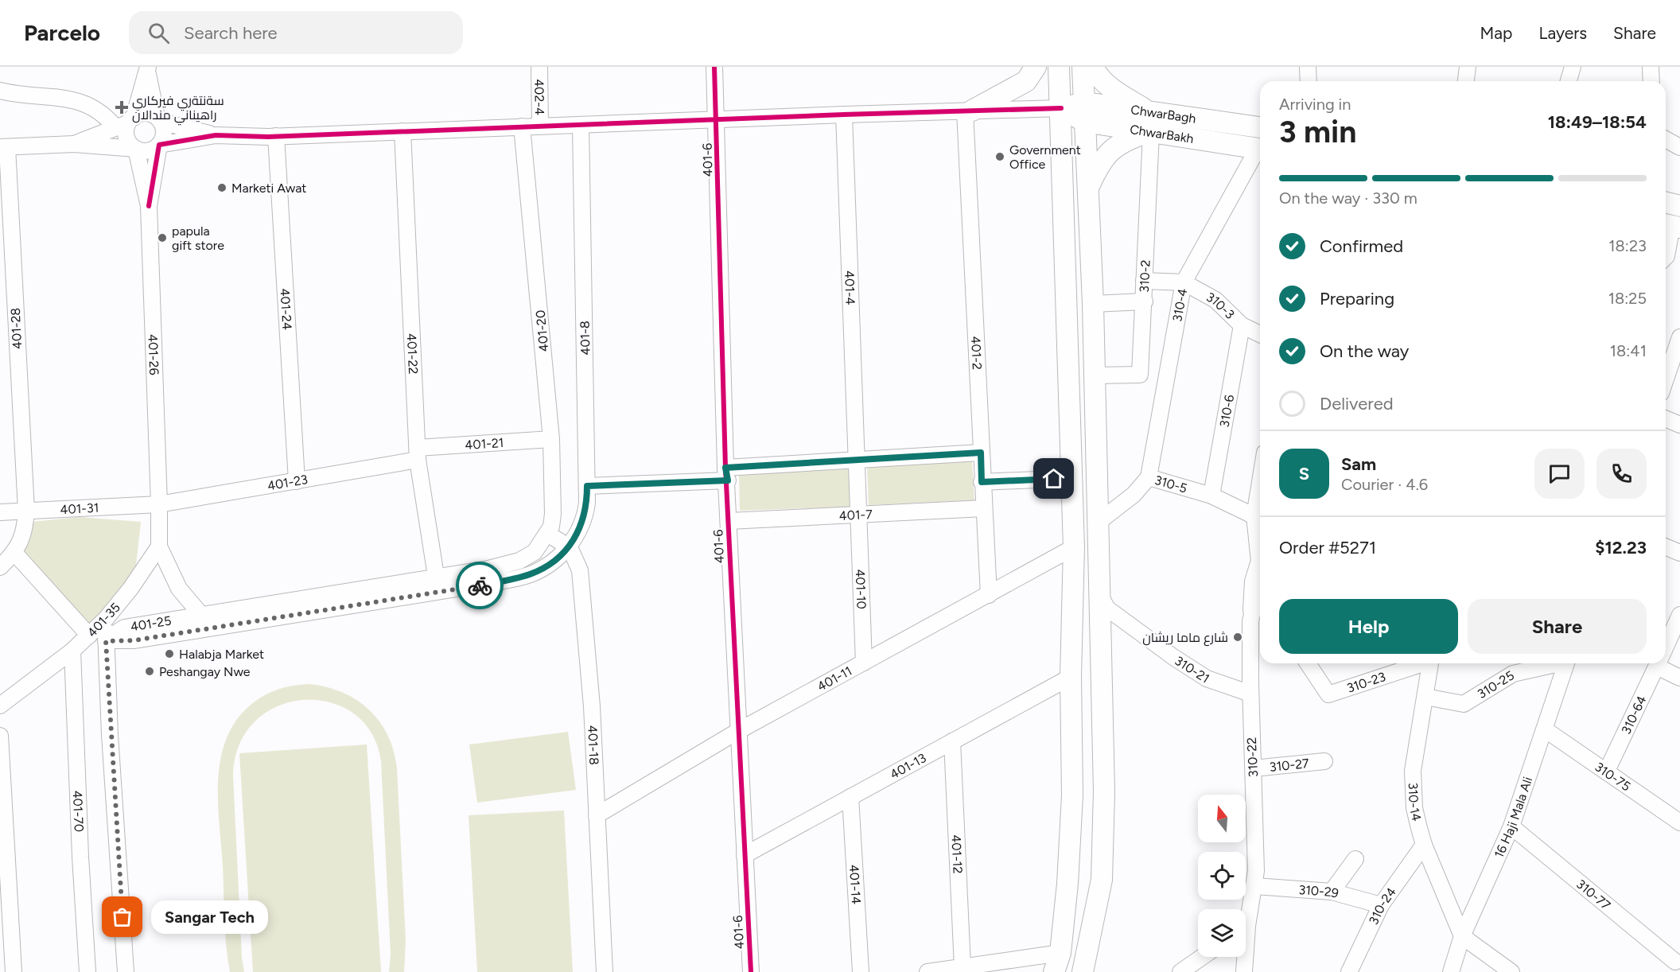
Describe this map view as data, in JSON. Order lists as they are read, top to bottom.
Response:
{
  "streets": {
    "main road": ["ChwarBagh", "ChwarBakh"],
    "street": [
      "402-4",
      "401-6",
      "310-2",
      "401-4",
      "310-4",
      "310-3",
      "401-24",
      "401-28",
      "401-20",
      "401-8",
      "401-2",
      "401-22",
      "401-26",
      "310-6",
      "401-21",
      "401-23",
      "310-5",
      "401-31",
      "401-7",
      "401-10",
      "401-35",
      "401-25",
      "310-21",
      "401-11",
      "310-23",
      "310-25",
      "310-64",
      "401-18",
      "310-22",
      "310-27",
      "401-13",
      "310-75",
      "310-14",
      "401-70",
      "16 Haji Mala Ali",
      "401-12",
      "401-14",
      "310-29",
      "310-77",
      "310-24"
    ]
  },
  "crossings": [
    ["ChwarBagh", "ChwarBakh"],
    ["ChwarBakh", "310-2"],
    ["401-6", "401-7"],
    ["401-6", "401-11"],
    ["401-6", "401-13"],
    ["310-2", "310-3"],
    ["401-4", "401-7"],
    ["401-4", "401-10"],
    ["310-4", "310-3"],
    ["310-4", "310-5"],
    ["310-3", "310-6"],
    ["401-24", "401-23"],
    ["401-28", "401-31"],
    ["401-20", "401-21"],
    ["401-20", "401-25"],
    ["401-8", "401-25"],
    ["401-8", "401-18"],
    ["401-2", "401-7"],
    ["401-2", "401-11"],
    ["401-22", "401-21"],
    ["401-22", "401-23"],
    ["401-22", "401-25"],
    ["401-26", "401-23"],
    ["401-26", "401-31"],
    ["310-6", "310-5"],
    ["401-21", "401-23"],
    ["401-23", "401-31"],
    ["401-7", "401-10"],
    ["401-10", "401-11"],
    ["401-35", "401-70"],
    ["401-25", "401-18"],
    ["310-21", "310-22"],
    ["401-11", "401-18"],
    ["310-25", "310-14"],
    ["310-64", "310-75"],
    ["310-22", "310-27"],
    ["310-22", "310-29"],
    ["401-13", "401-12"],
    ["401-13", "401-14"],
    ["310-75", "16 Haji Mala Ali"],
    ["310-14", "16 Haji Mala Ali"],
    ["310-14", "310-24"],
    ["16 Haji Mala Ali", "310-77"],
    ["310-29", "310-24"]
  ],
  "places": {
    "health": ["سةنتةري فيركاري راهيناني مندالان"],
    "other": [
      "Government Office",
      "Marketi Awat",
      "papula gift store",
      "شارع ماما ريشان",
      "Halabja Market",
      "Peshangay Nwe",
      "Sangar Tech"
    ]
  },
  "north": "top",
  "page": {
    "header": "Parcelo",
    "search": "Search here",
    "nav": ["Map", "Layers", "Share"],
    "heading": ["3 min", "Arriving in", "18:49–18:54"],
    "panel": [
      "Sam",
      "Courier · 4.6",
      "Order #5271",
      "$12.23"
    ],
    "bar": "On the way · 330 m",
    "list": [
      ["Confirmed", "18:23"],
      ["Preparing", "18:25"],
      ["On the way", "18:41"],
      "Delivered"
    ],
    "round": "S",
    "buttons": ["Help", "Share"],
    "bubble": "Sangar Tech"
  }
}
